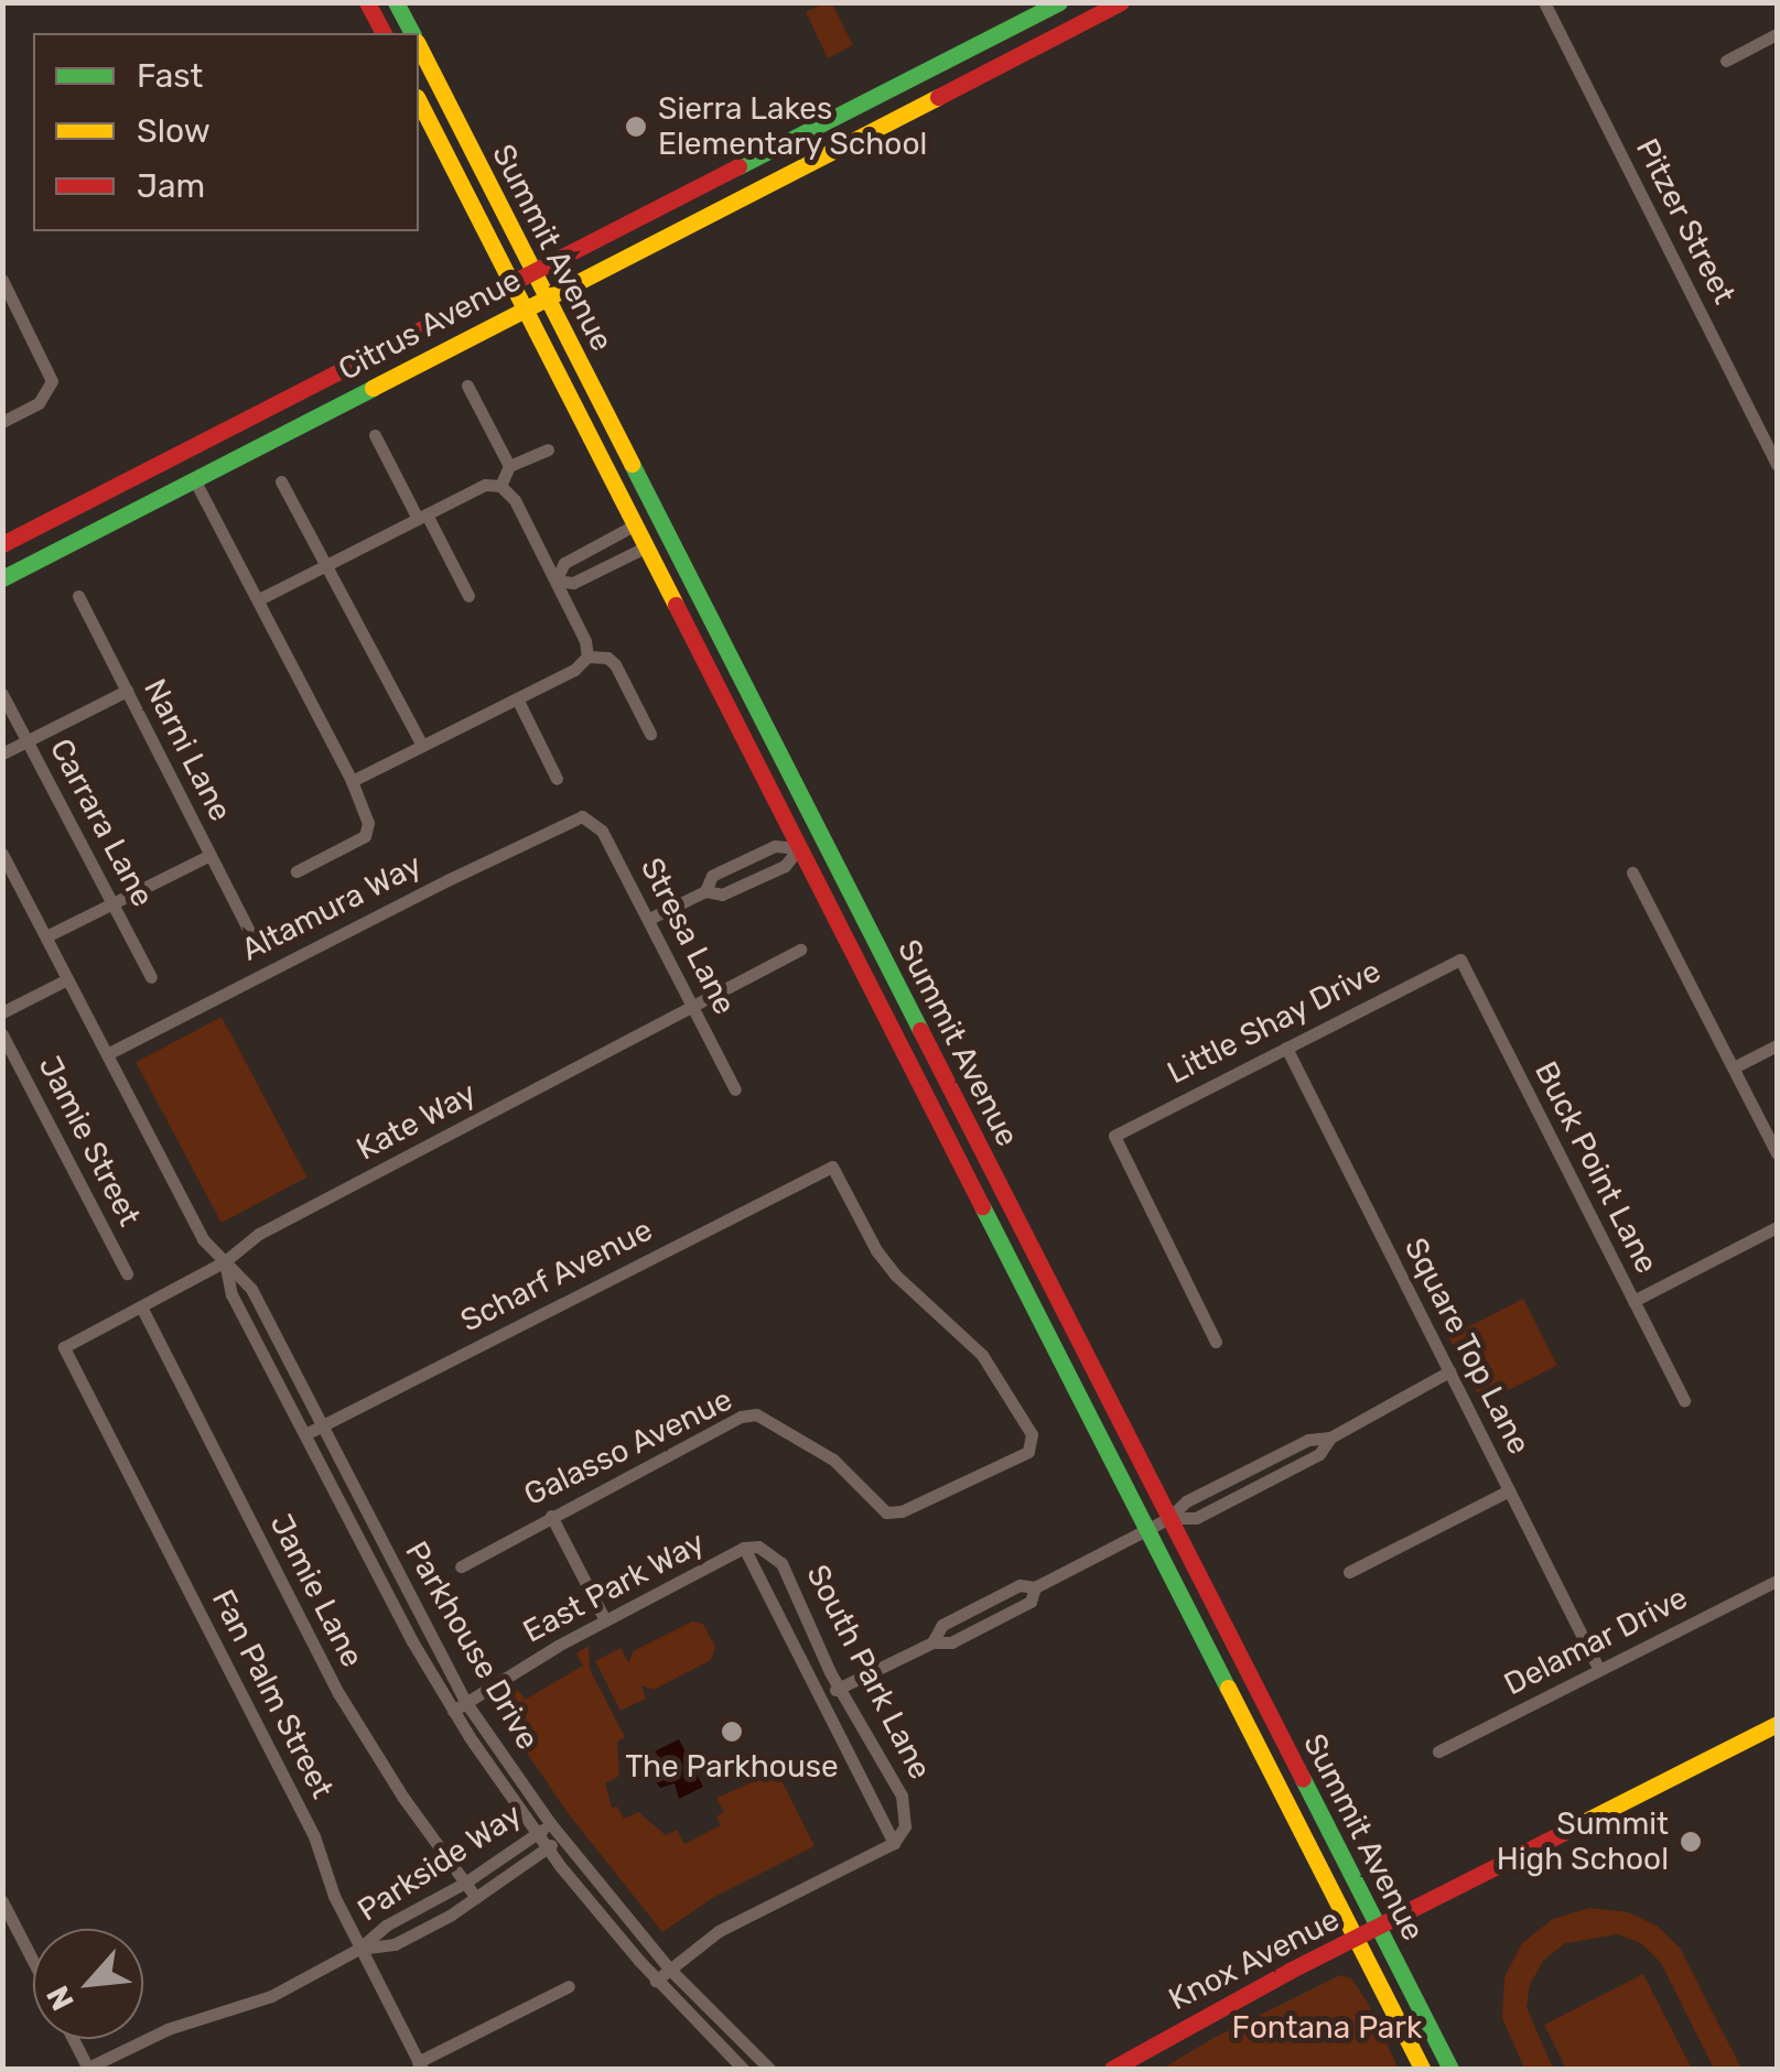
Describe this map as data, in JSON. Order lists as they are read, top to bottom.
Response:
{
  "streets": {
    "main road": ["Summit Avenue", "Citrus Avenue", "Knox Avenue"],
    "street": [
      "Pitzer Street",
      "Narni Lane",
      "Carrara Lane",
      "Altamura Way",
      "Stresa Lane",
      "Little Shay Drive",
      "Kate Way",
      "Jamie Street",
      "Buck Point Lane",
      "Scharf Avenue",
      "Square Top Lane",
      "Galasso Avenue",
      "East Park Way",
      "Jamie Lane",
      "Delamar Drive",
      "Parkhouse Drive",
      "South Park Lane",
      "Fan Palm Street",
      "Parkside Way"
    ]
  },
  "crossings": [
    ["Summit Avenue", "Citrus Avenue"],
    ["Summit Avenue", "Knox Avenue"],
    ["Altamura Way", "Stresa Lane"],
    ["Altamura Way", "Parkhouse Drive"],
    ["Stresa Lane", "Kate Way"],
    ["Little Shay Drive", "Buck Point Lane"],
    ["Little Shay Drive", "Square Top Lane"],
    ["Kate Way", "Jamie Lane"],
    ["Kate Way", "Parkhouse Drive"],
    ["Kate Way", "Fan Palm Street"],
    ["Scharf Avenue", "Galasso Avenue"],
    ["Scharf Avenue", "Parkhouse Drive"],
    ["Square Top Lane", "Delamar Drive"],
    ["East Park Way", "Parkhouse Drive"],
    ["East Park Way", "South Park Lane"],
    ["Jamie Lane", "Parkside Way"],
    ["Parkhouse Drive", "Parkside Way"],
    ["Fan Palm Street", "Parkside Way"]
  ],
  "parks": ["Fontana Park"],
  "places": ["Sierra Lakes Elementary School", "The Parkhouse", "Summit High School"],
  "legend": ["Fast", "Slow", "Jam"],
  "north": "bottom left"
}
